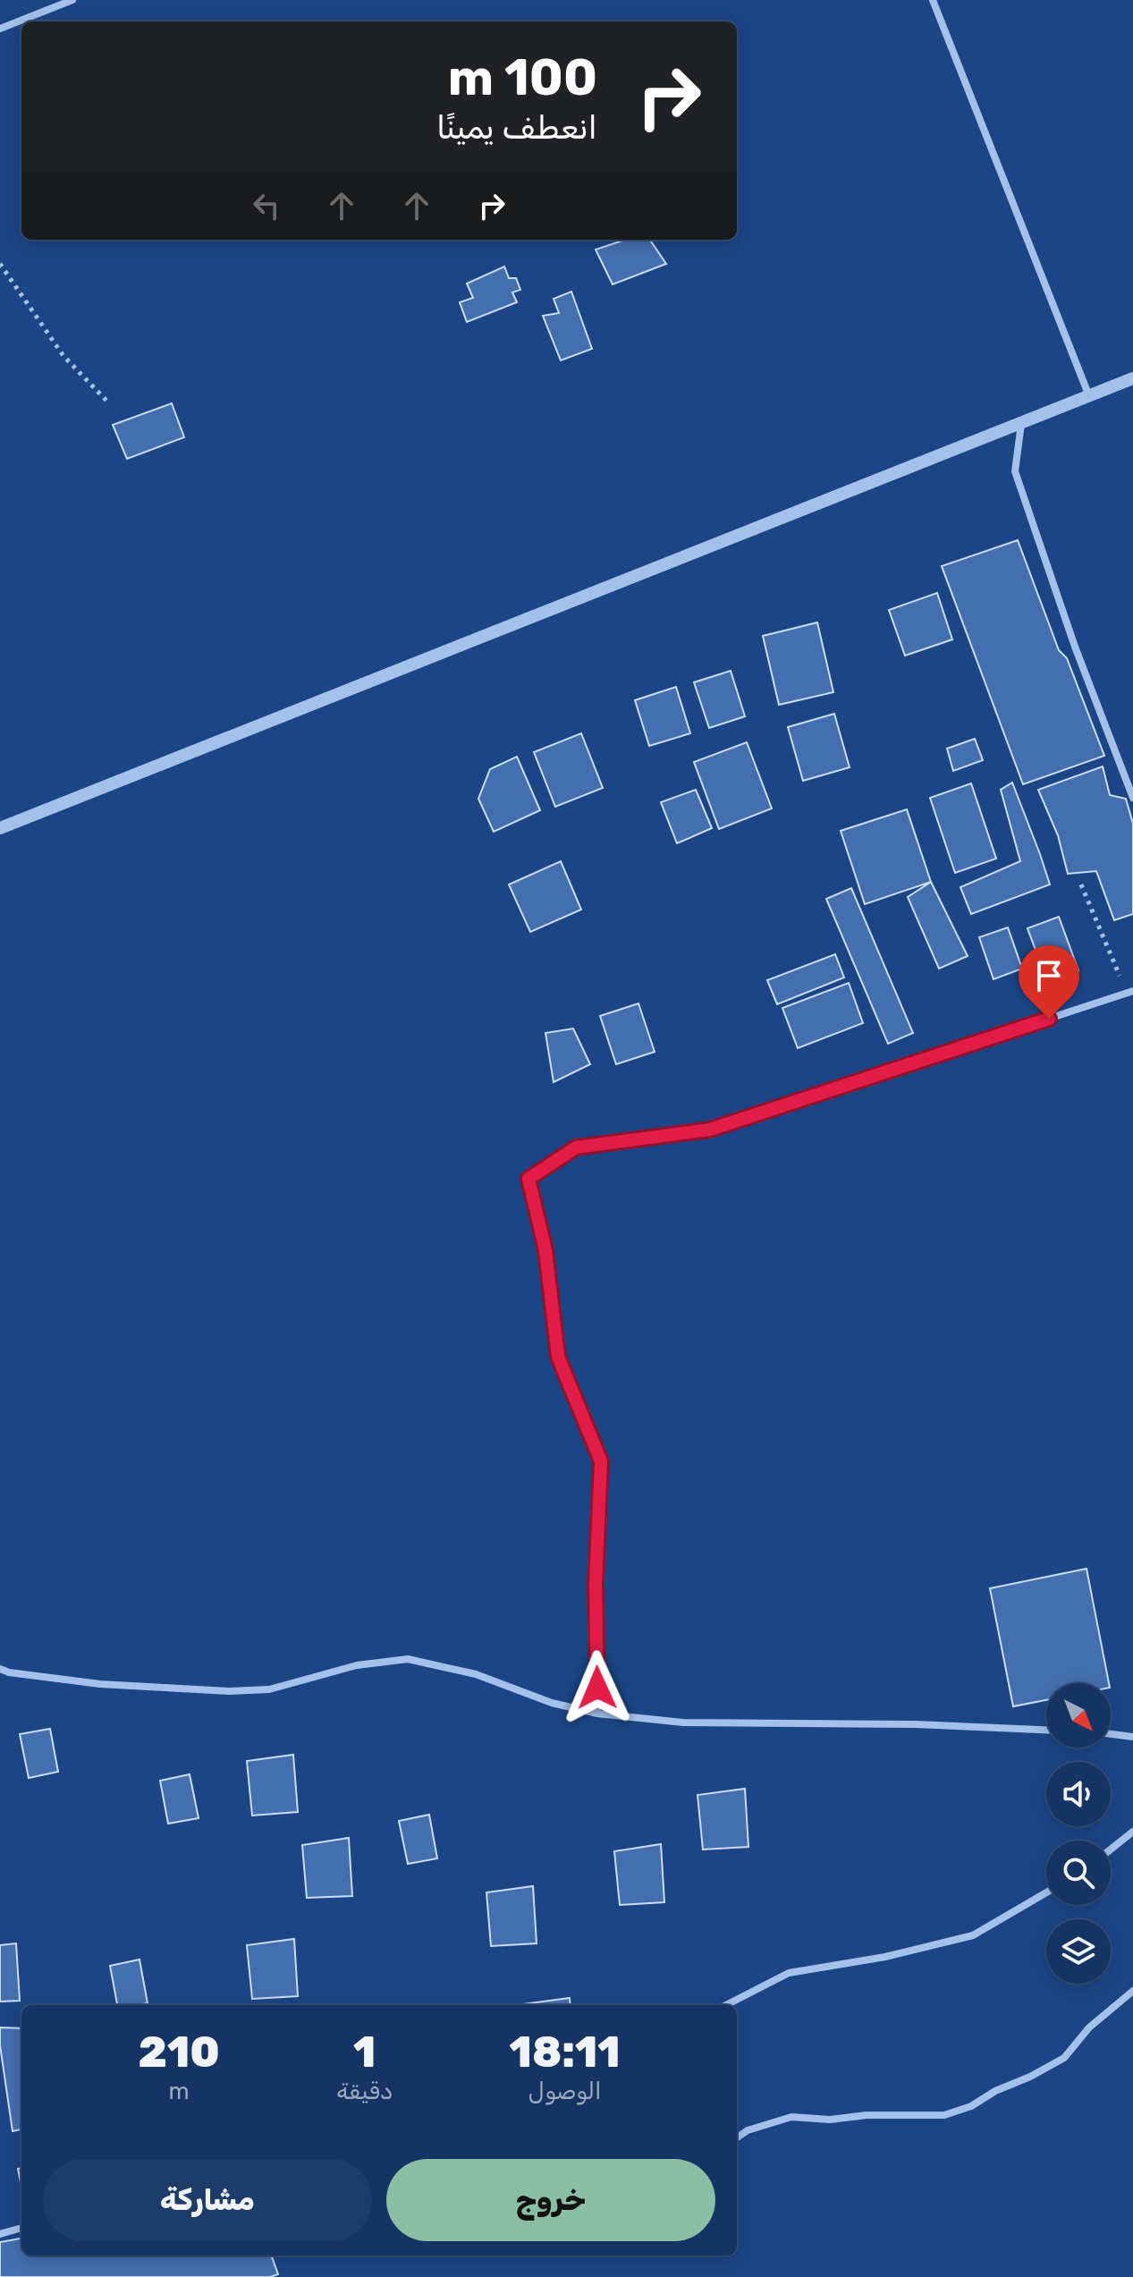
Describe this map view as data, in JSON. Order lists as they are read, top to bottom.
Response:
{
  "north": "bottom right",
  "page": {
    "turn": ["100 m", "انعطف يمينًا"],
    "eta": [
      "18:11",
      "الوصول",
      "1",
      "دقيقة",
      "210",
      "m"
    ],
    "buttons": ["خروج", "مشاركة"]
  }
}
